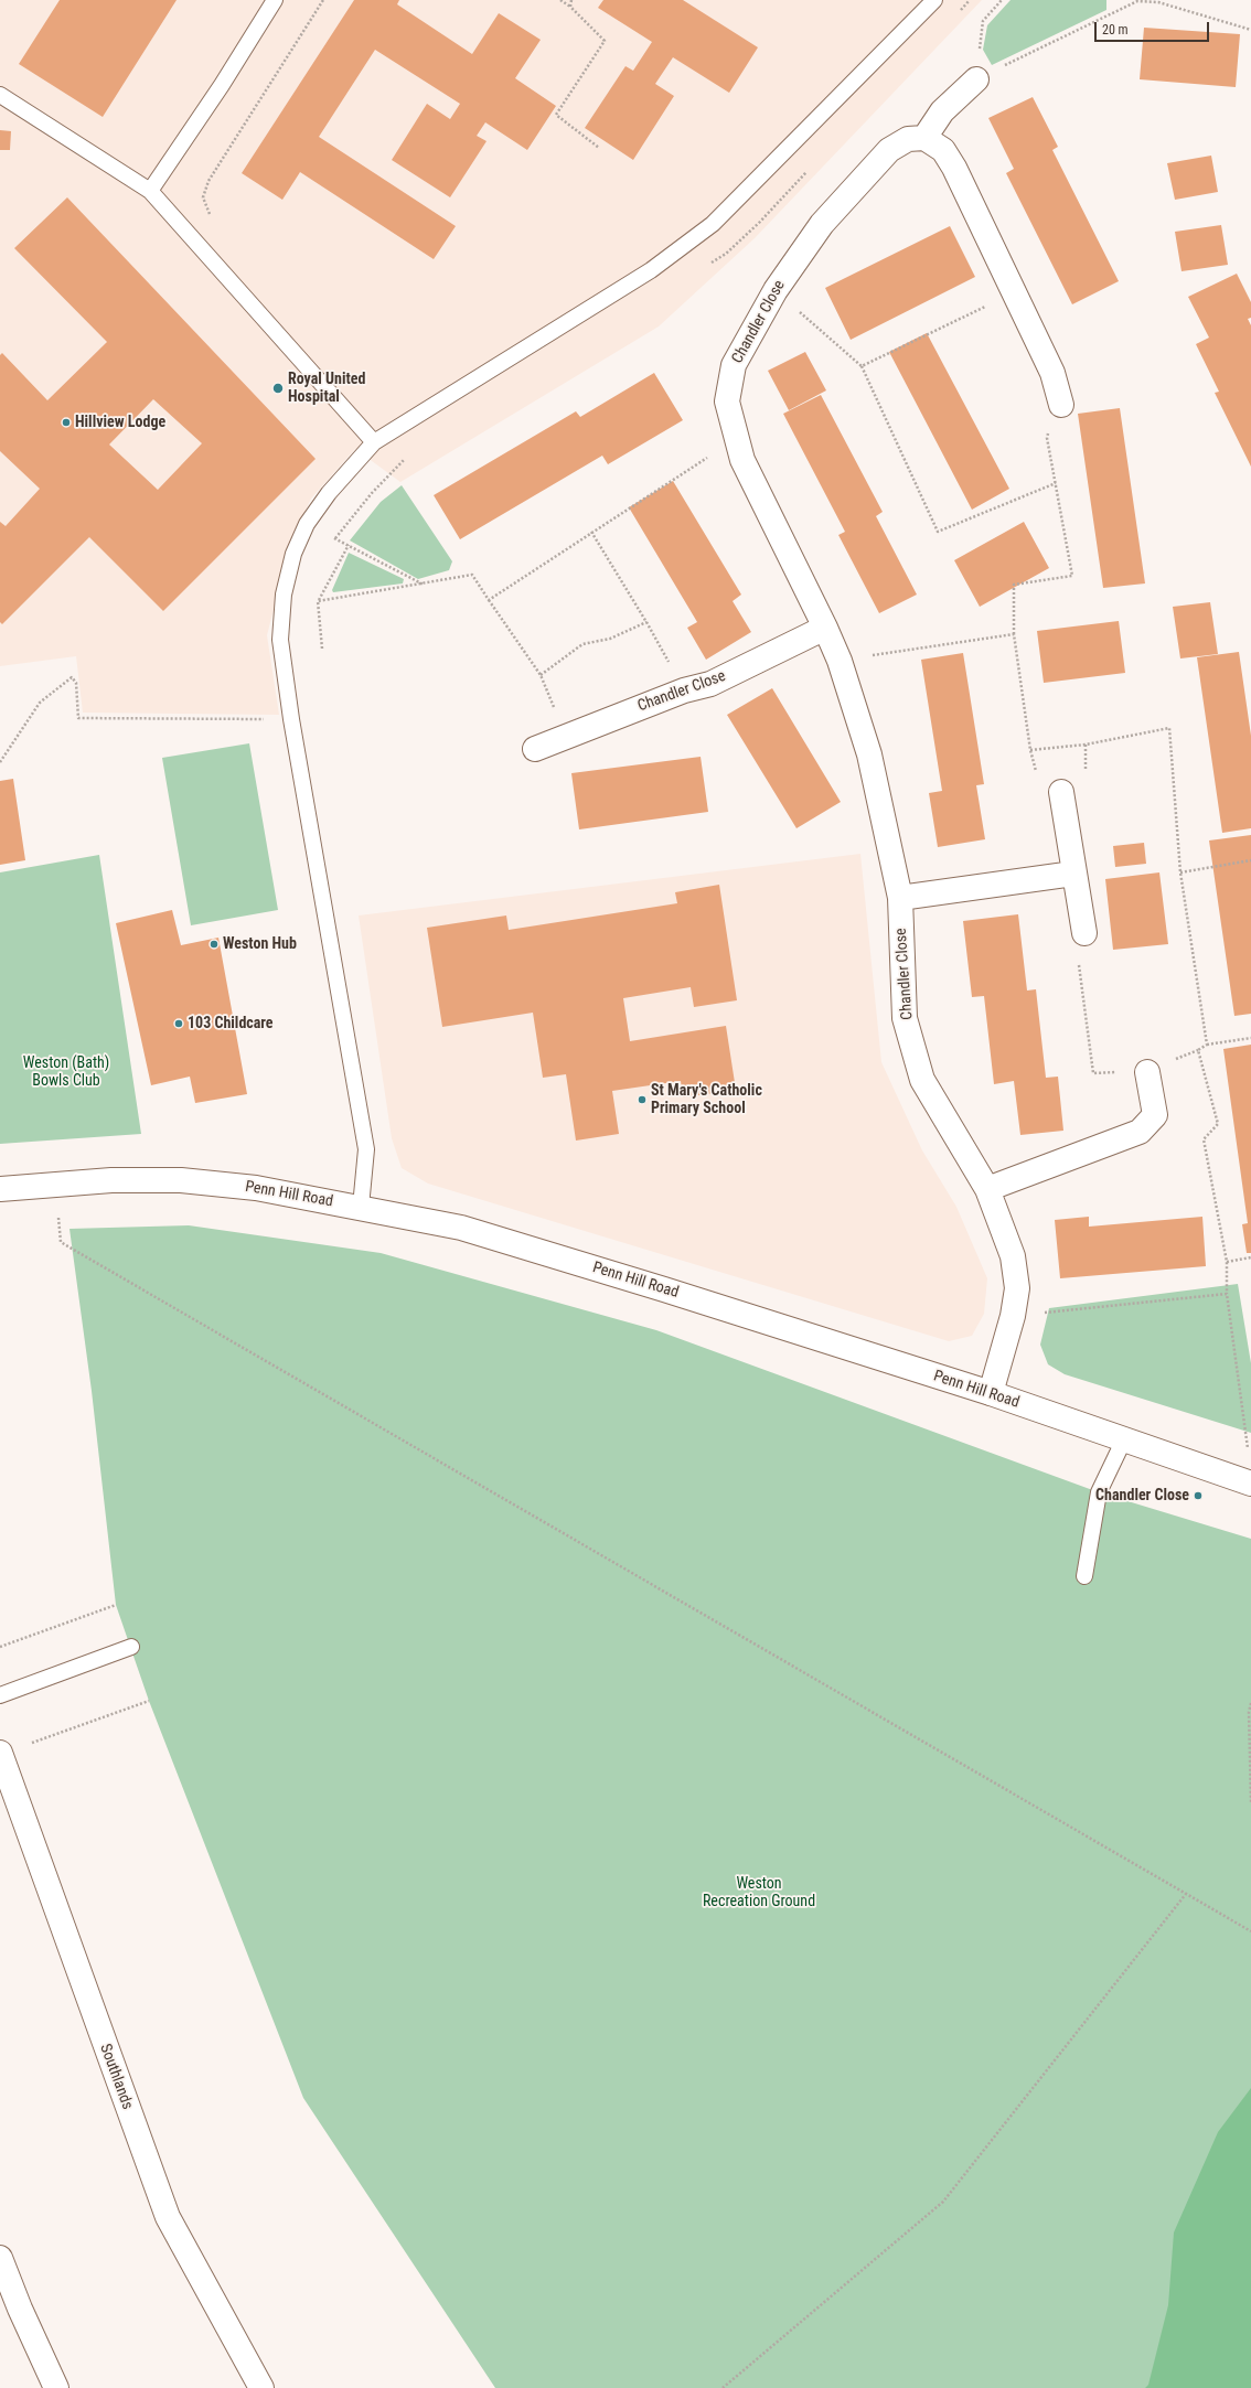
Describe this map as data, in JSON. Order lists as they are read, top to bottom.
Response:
{
  "streets": {
    "street": ["Chandler Close", "Penn Hill Road", "Southlands"]
  },
  "crossings": [
    ["Chandler Close", "Penn Hill Road"]
  ],
  "parks": ["Weston (Bath) Bowls Club", "Weston Recreation Ground"],
  "places": [
    "Royal United Hospital",
    "Hillview Lodge",
    "Weston Hub",
    "103 Childcare",
    "St Mary's Catholic Primary School",
    "Chandler Close"
  ],
  "scale_bar": "20 m"
}
